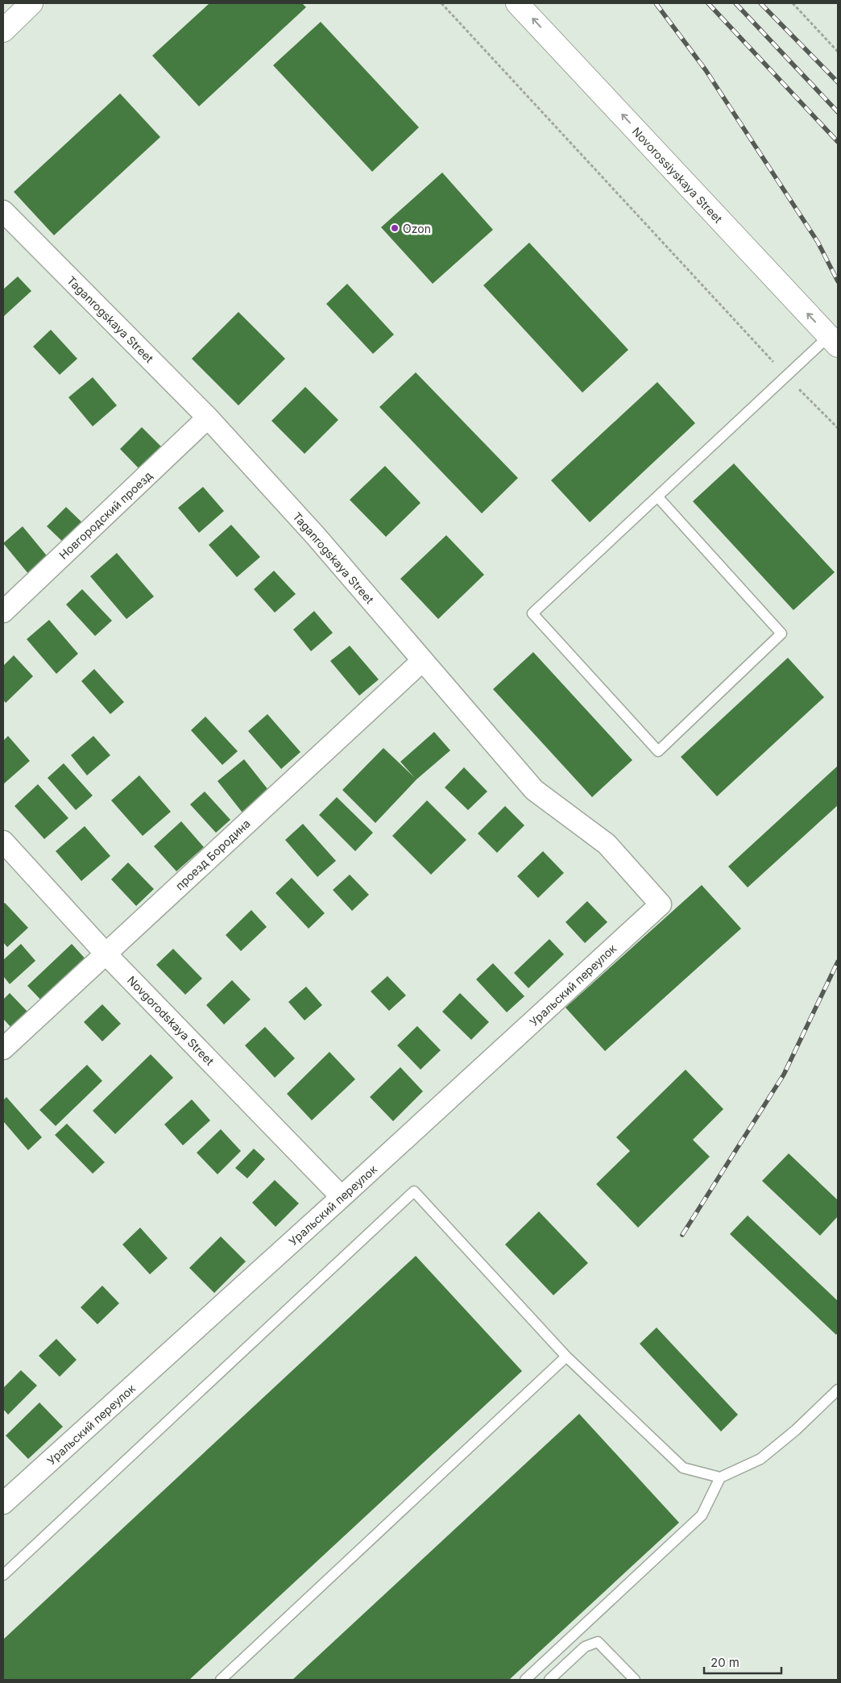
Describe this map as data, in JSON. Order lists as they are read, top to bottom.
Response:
{
  "streets": {
    "main road": ["Novorossiyskaya Street"],
    "street": [
      "Taganrogskaya Street",
      "Новгородский проезд",
      "проезд Бородина",
      "Уральский переулок",
      "Novgorodskaya Street"
    ]
  },
  "crossings": [
    ["Taganrogskaya Street", "Новгородский проезд"],
    ["Taganrogskaya Street", "проезд Бородина"],
    ["Taganrogskaya Street", "Уральский переулок"],
    ["проезд Бородина", "Novgorodskaya Street"],
    ["Уральский переулок", "Novgorodskaya Street"]
  ],
  "one_way": ["Novorossiyskaya Street"],
  "places": ["Ozon"],
  "scale_bar": "20 m"
}
